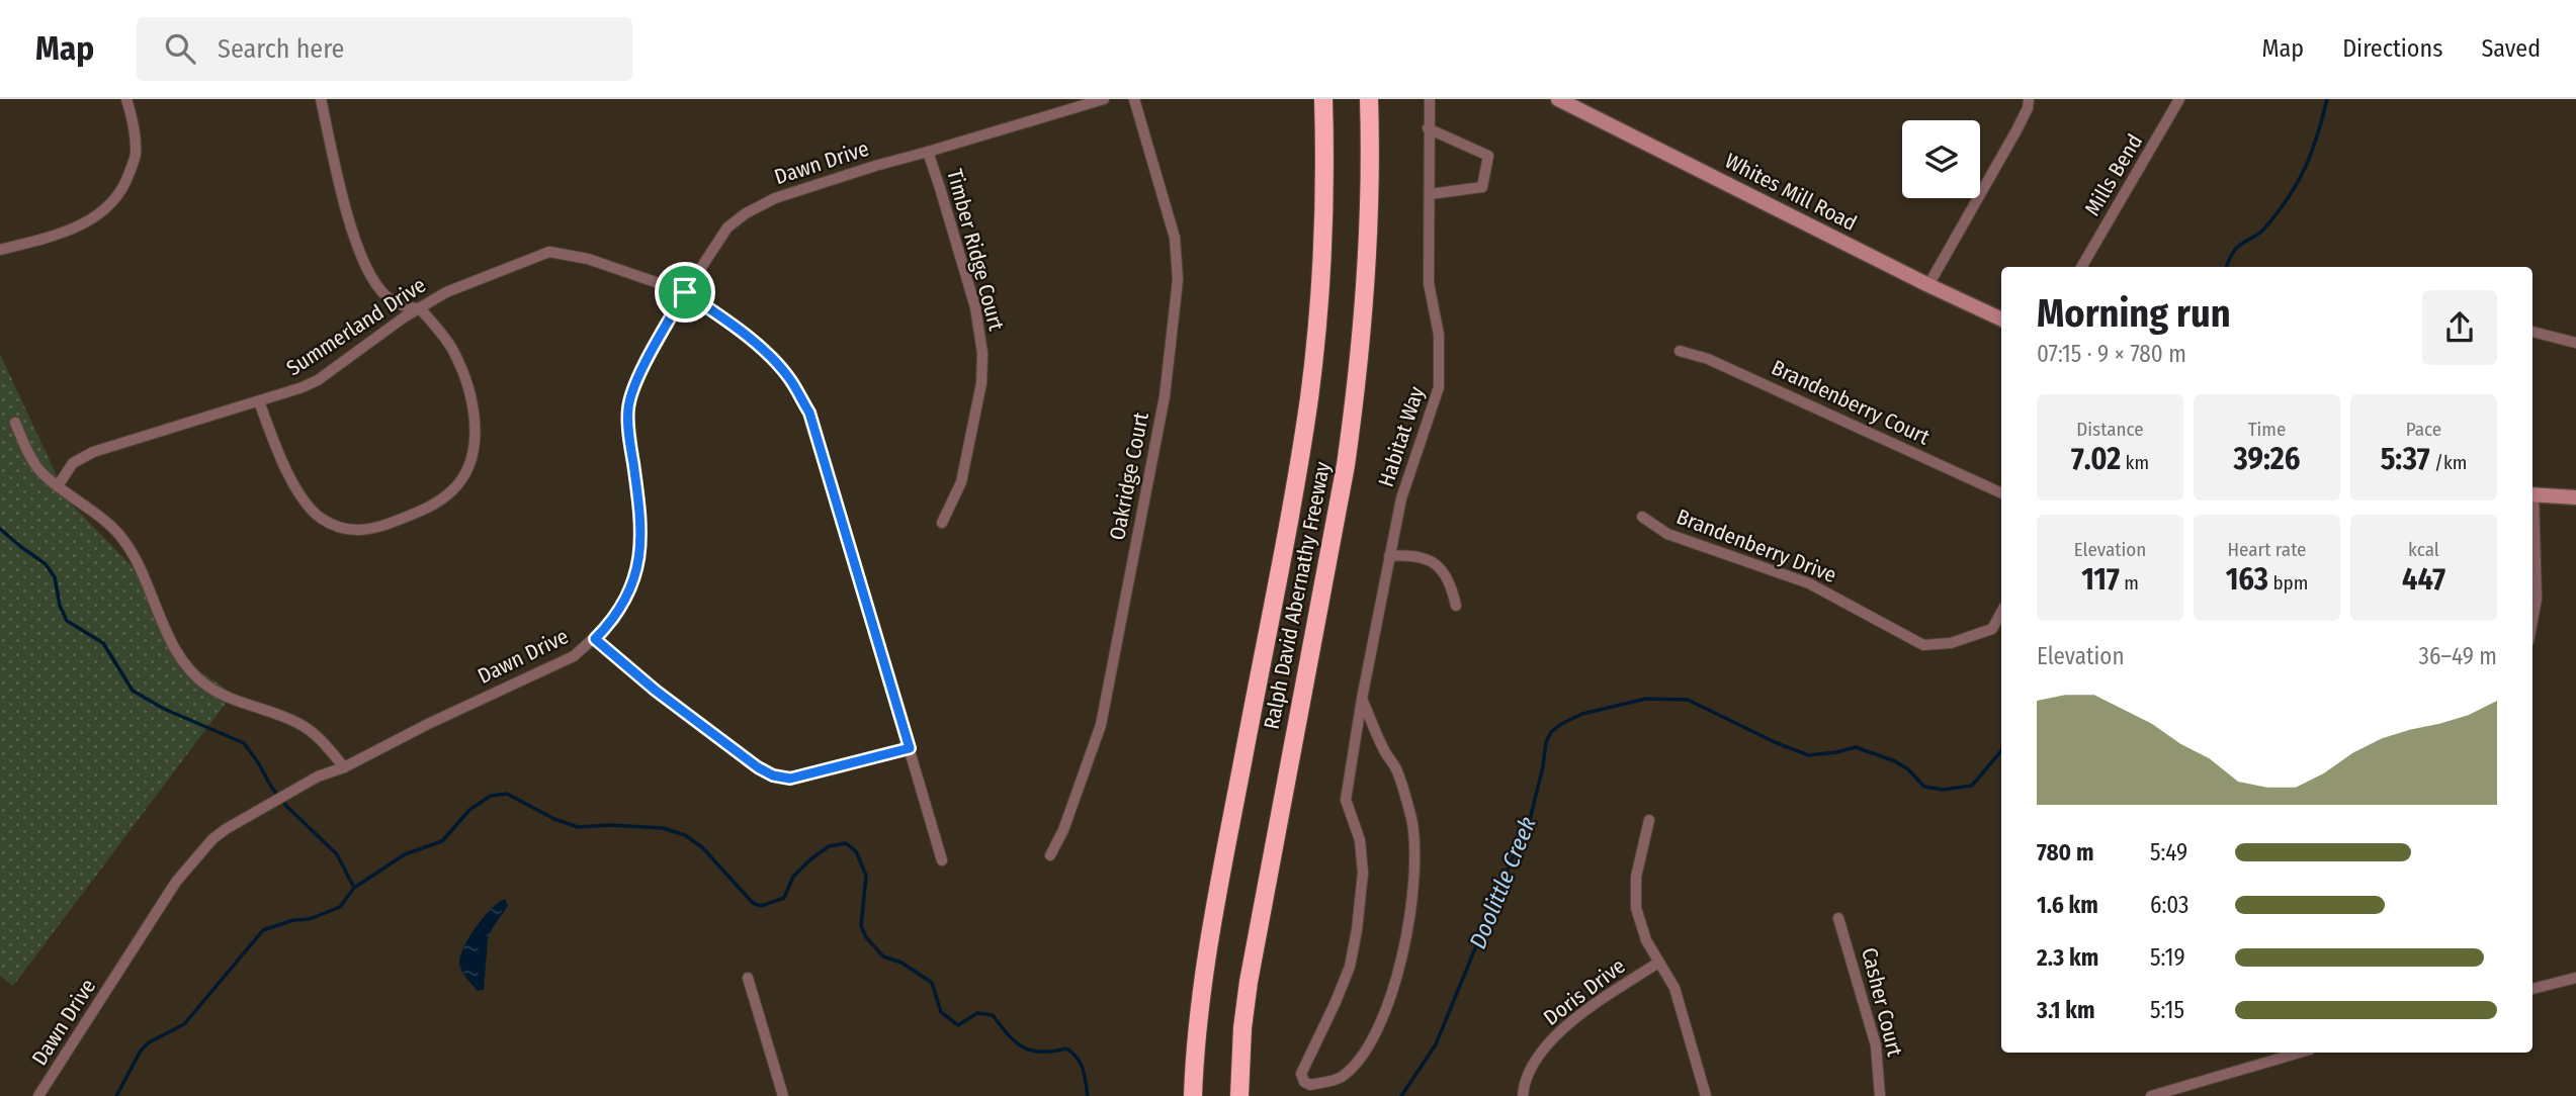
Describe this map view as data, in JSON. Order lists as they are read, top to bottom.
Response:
{
  "streets": {
    "highway": ["Ralph David Abernathy Freeway"],
    "street": [
      "Dawn Drive",
      "Mills Bend",
      "Whites Mill Road",
      "Timber Ridge Court",
      "Summerland Drive",
      "Brandenberry Court",
      "Habitat Way",
      "Oakridge Court",
      "Brandenberry Drive",
      "Doris Drive",
      "Casher Court"
    ]
  },
  "crossings": [
    ["Dawn Drive", "Timber Ridge Court"],
    ["Dawn Drive", "Summerland Drive"]
  ],
  "water": ["Doolittle Creek"],
  "page": {
    "header": "Map",
    "search": "Search here",
    "nav": ["Map", "Directions", "Saved"],
    "heading": ["Morning run", "07:15 · 9 × 780 m"],
    "stats": [
      ["Distance", "7.02 km"],
      ["Time", "39:26"],
      ["Pace", "5:37 /km"],
      ["Elevation", "117 m"],
      ["Heart rate", "163 bpm"],
      ["kcal", "447"]
    ],
    "chart": ["Elevation", "36–49 m"],
    "list": [
      {
        "name": "780 m",
        "note": "5:49"
      },
      {
        "name": "1.6 km",
        "note": "6:03"
      },
      {
        "name": "2.3 km",
        "note": "5:19"
      },
      {
        "name": "3.1 km",
        "note": "5:15"
      }
    ]
  }
}
